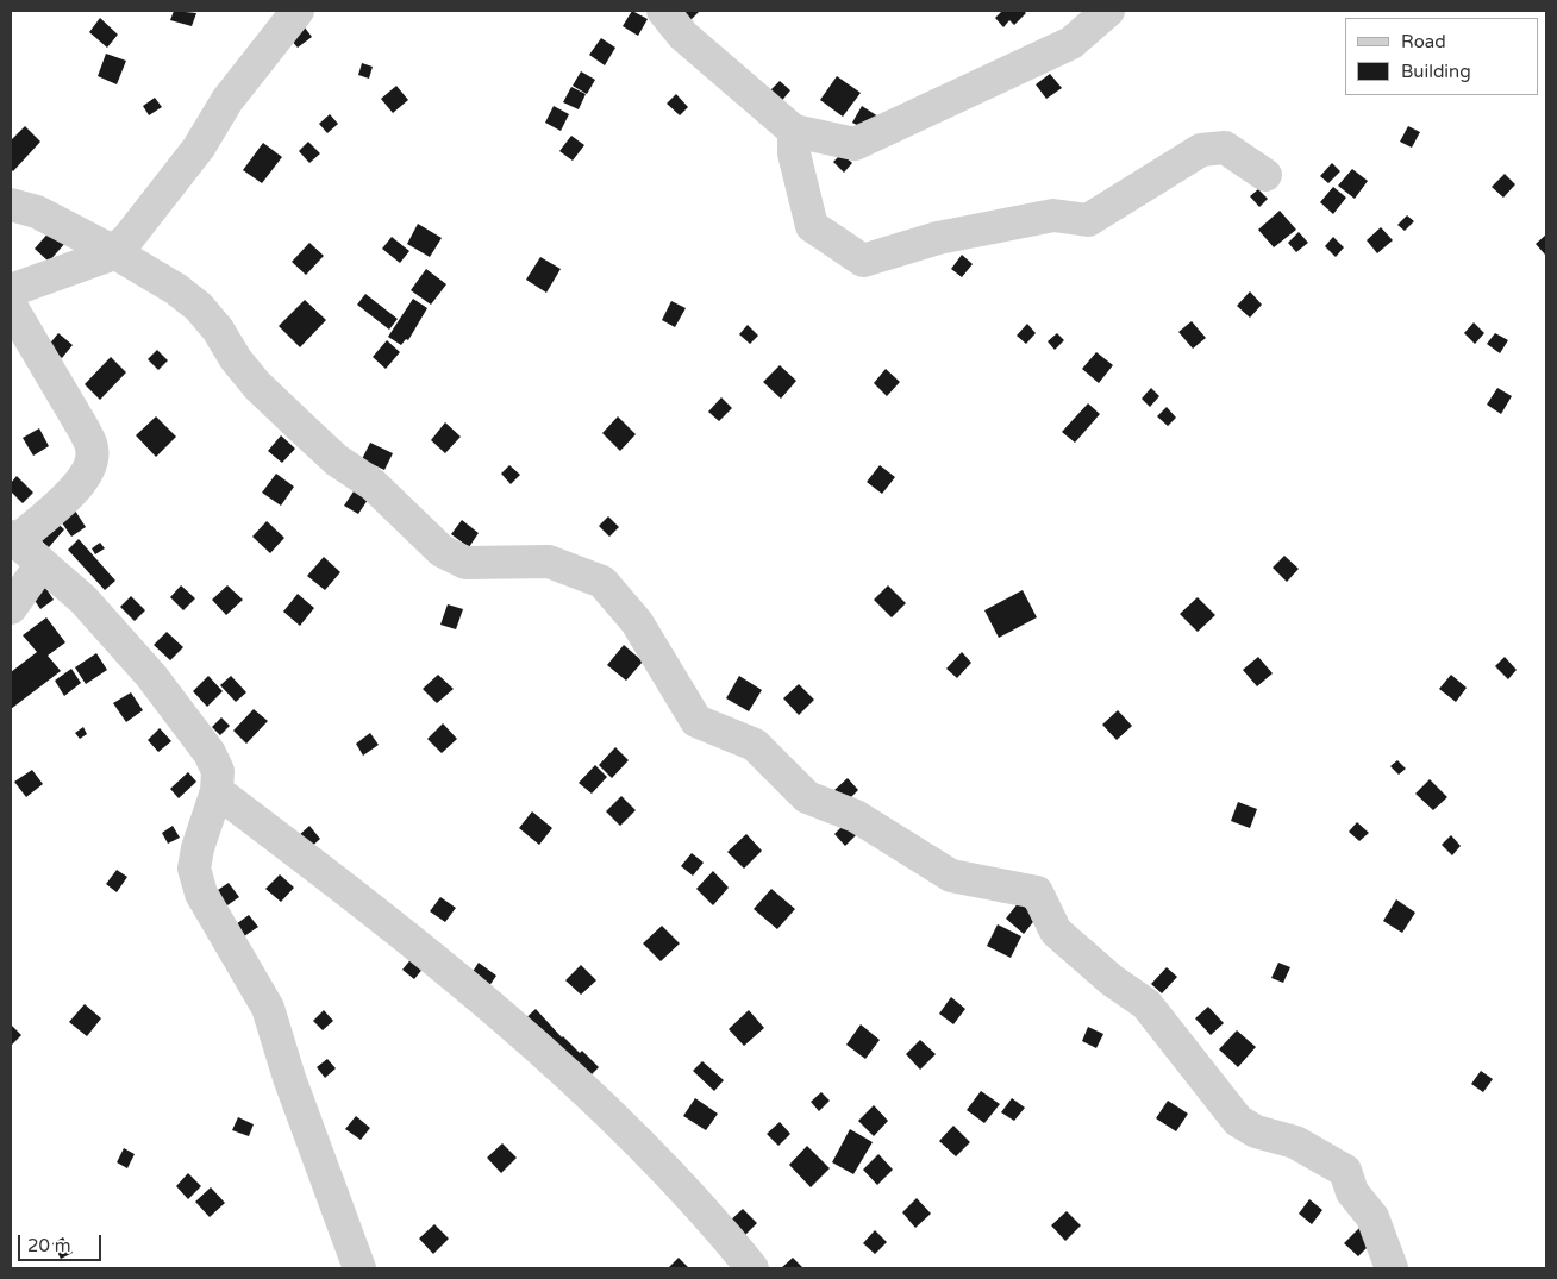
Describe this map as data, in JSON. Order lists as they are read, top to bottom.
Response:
{
  "legend": ["Road", "Building"],
  "scale_bar": "20 m"
}
